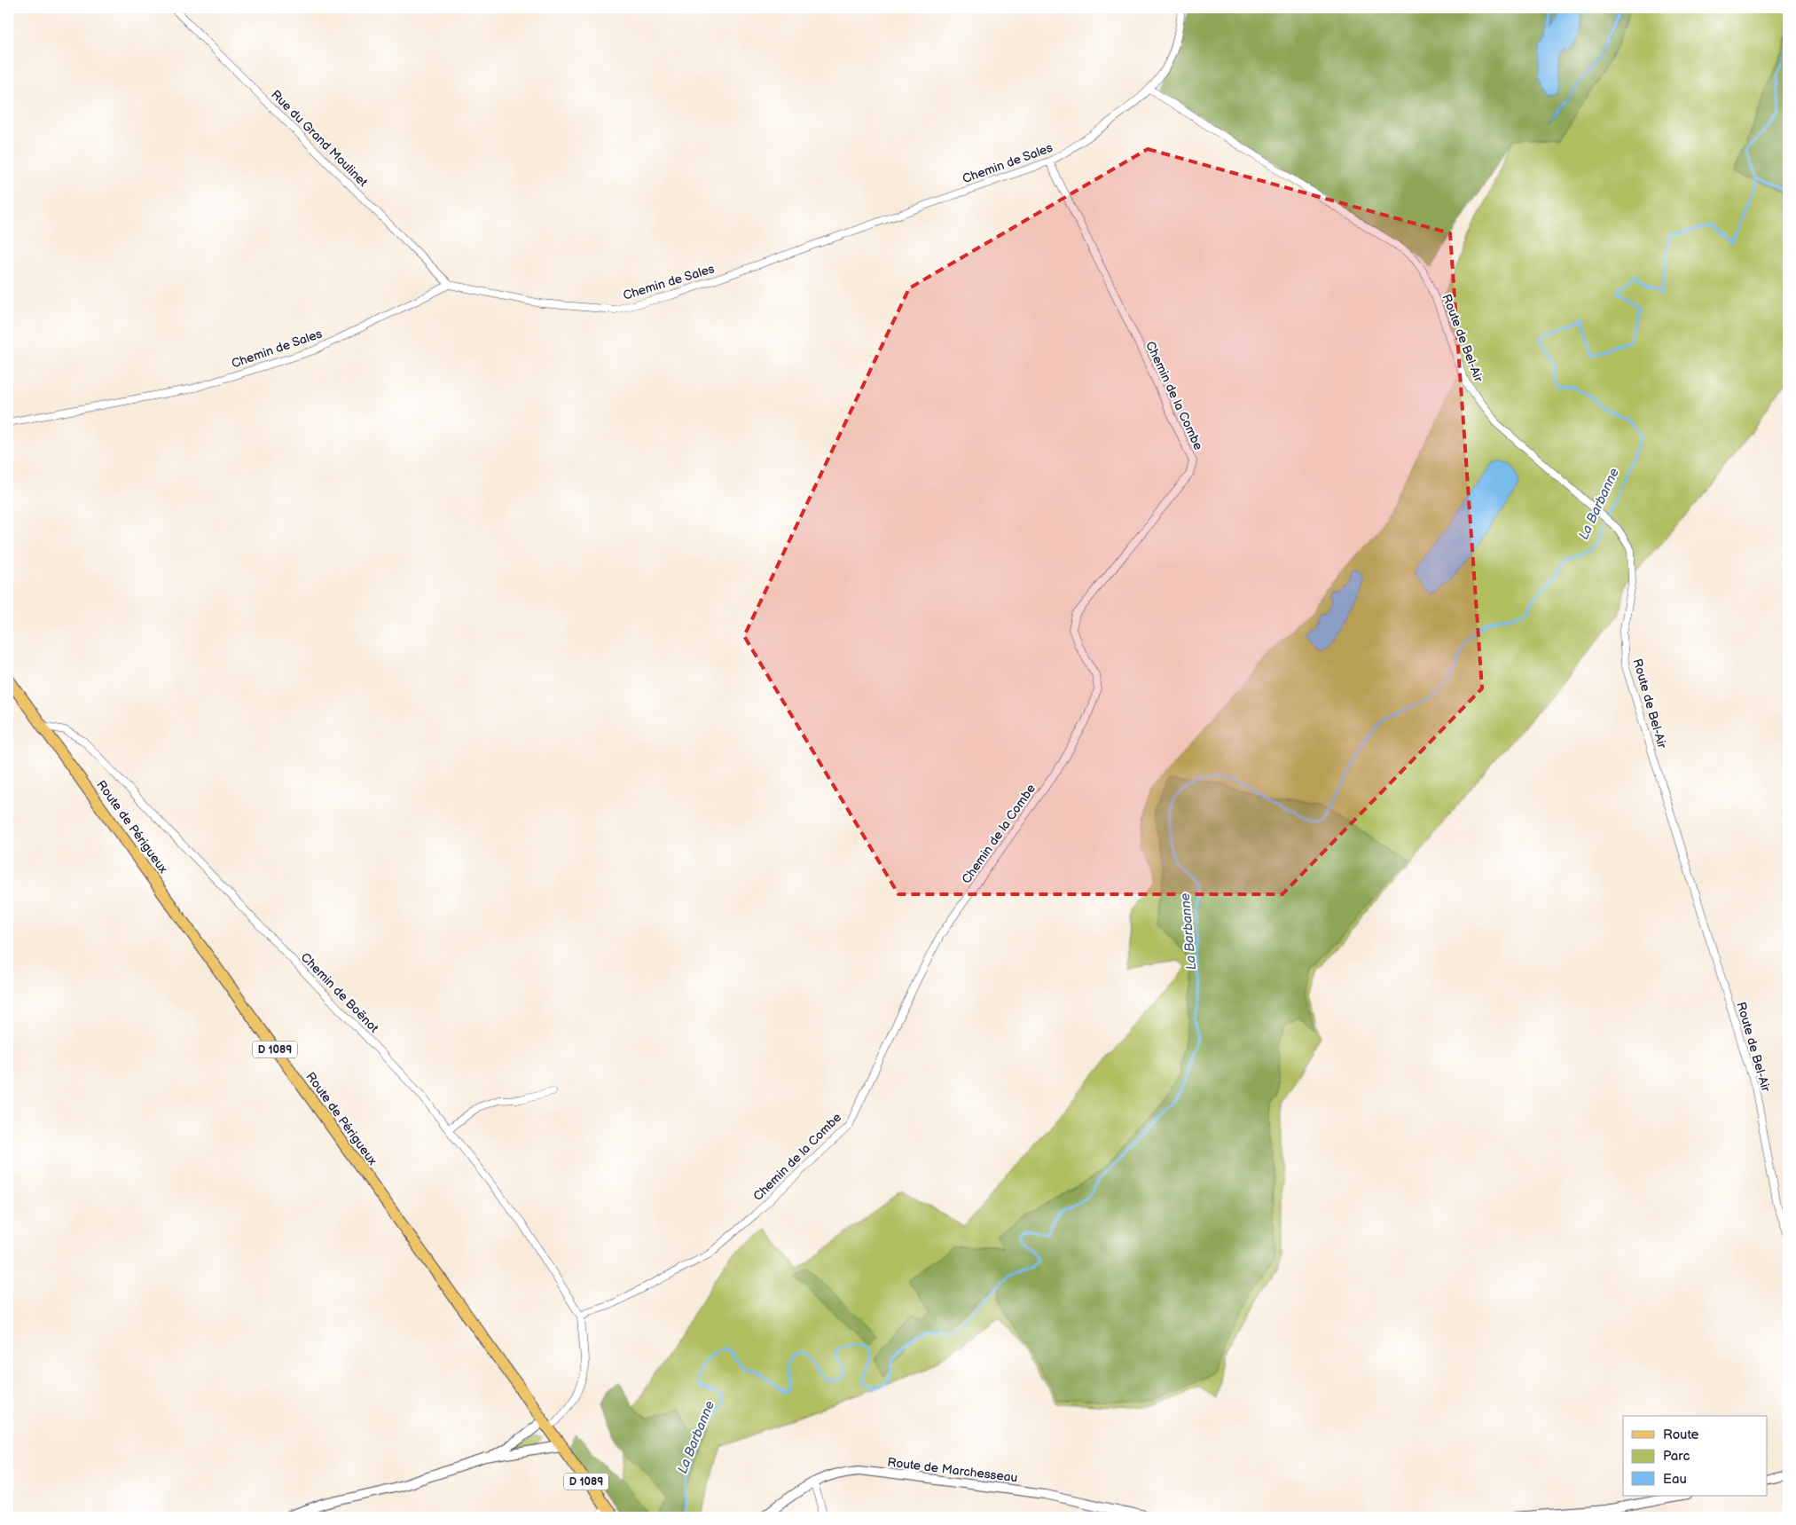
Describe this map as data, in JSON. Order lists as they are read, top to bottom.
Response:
{
  "streets": {
    "main road": ["Route de Périgueux", "D 1089"],
    "street": [
      "Rue du Grand Moulinet",
      "Chemin de Sales",
      "Route de Bel-Air",
      "Chemin de la Combe",
      "Chemin de Boënot",
      "Route de Marchesseau"
    ]
  },
  "crossings": [
    ["Rue du Grand Moulinet", "Chemin de Sales"],
    ["Chemin de Sales", "Route de Bel-Air"],
    ["Chemin de Sales", "Chemin de la Combe"],
    ["Chemin de la Combe", "Chemin de Boënot"],
    ["Route de Périgueux", "Chemin de Boënot"],
    ["Route de Périgueux", "D 1089"]
  ],
  "water": ["La Barbanne"],
  "legend": ["Route", "Parc", "Eau"]
}
